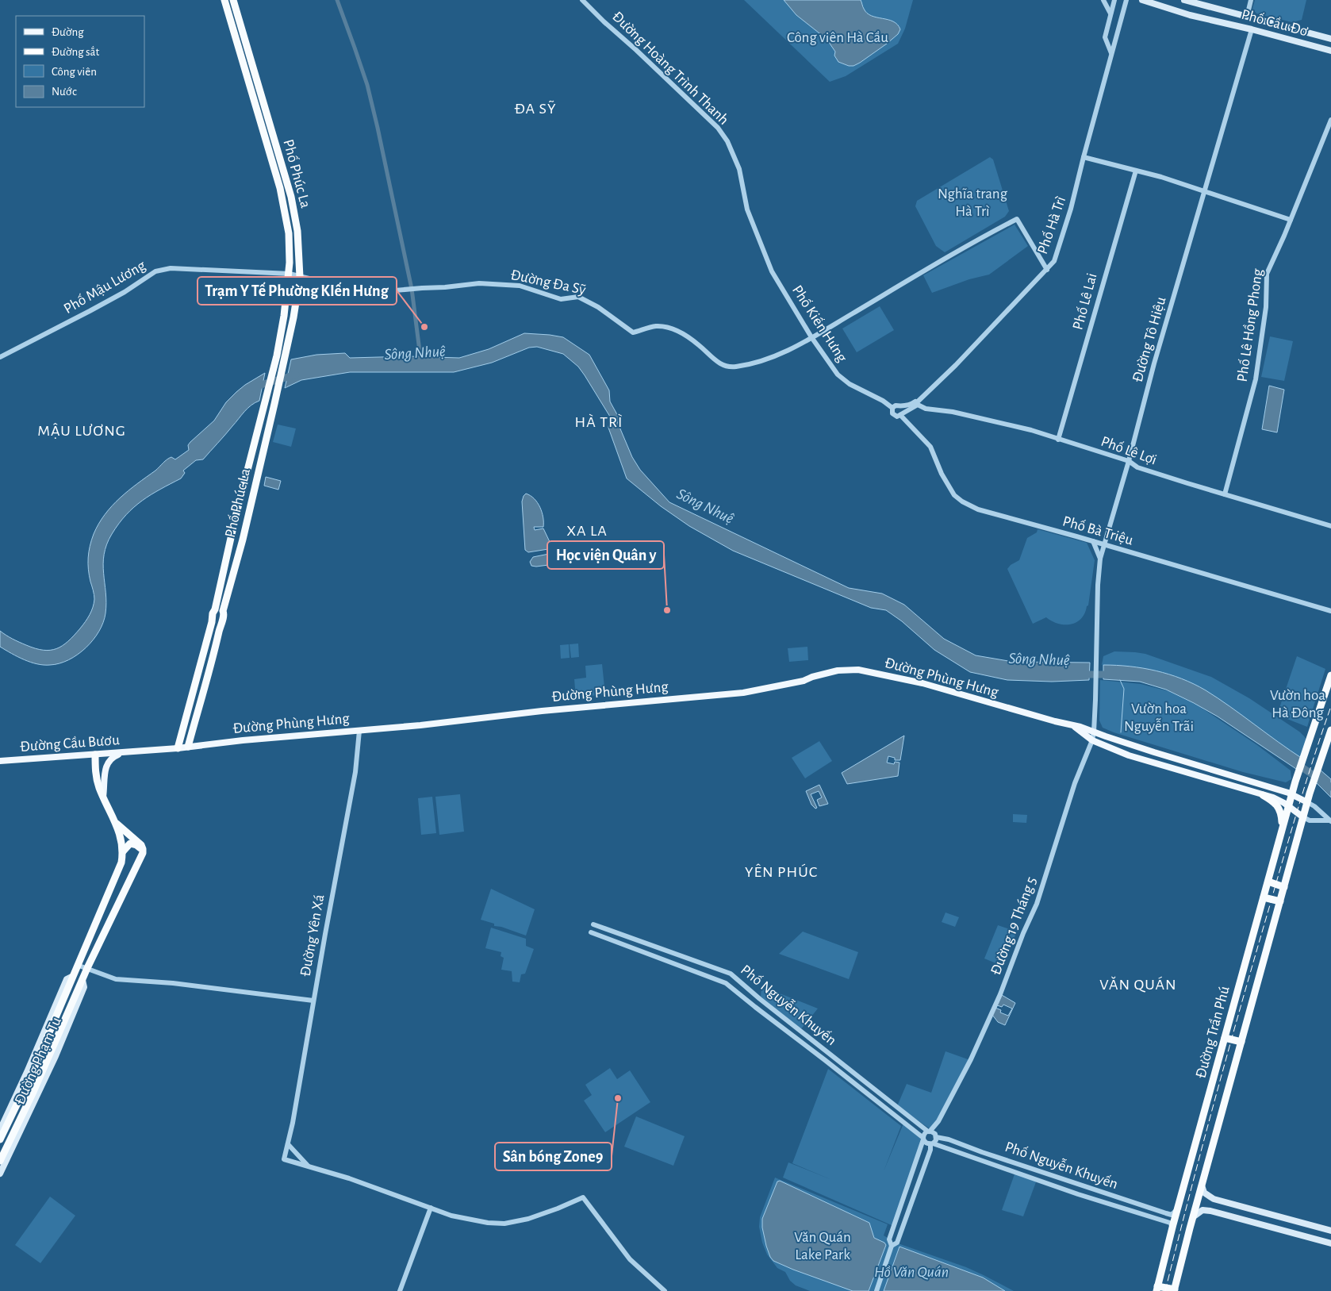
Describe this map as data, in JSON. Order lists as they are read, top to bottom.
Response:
{
  "streets": {
    "highway": ["Phố Phúc La", "Đường Trần Phú", "Đường Phạm Tu"],
    "main road": ["Phố Cầu Đơ", "Đường Phùng Hưng", "Đường Cầu Bươu"],
    "street": [
      "Đường Hoàng Trình Thanh",
      "Phố Hà Trì",
      "Đường Đa Sỹ",
      "Phố Mậu Lương",
      "Phố Lê Lai",
      "Phố Kiến Hưng",
      "Phố Lê Hồng Phong",
      "Đường Tô Hiệu",
      "Phố Lê Lợi",
      "Phố Bà Triệu",
      "Đường 19 Tháng 5",
      "Đường Yên Xá",
      "Phố Nguyễn Khuyến"
    ]
  },
  "crossings": [
    ["Phố Cầu Đơ", "Đường Tô Hiệu"],
    ["Đường Hoàng Trình Thanh", "Phố Kiến Hưng"],
    ["Phố Phúc La", "Đường Đa Sỹ"],
    ["Phố Phúc La", "Phố Mậu Lương"],
    ["Phố Hà Trì", "Đường Đa Sỹ"],
    ["Phố Hà Trì", "Phố Kiến Hưng"],
    ["Phố Hà Trì", "Phố Lê Lợi"],
    ["Phố Hà Trì", "Phố Bà Triệu"],
    ["Đường Đa Sỹ", "Phố Mậu Lương"],
    ["Đường Đa Sỹ", "Phố Kiến Hưng"],
    ["Phố Lê Lai", "Phố Lê Lợi"],
    ["Phố Kiến Hưng", "Phố Bà Triệu"],
    ["Phố Lê Hồng Phong", "Phố Lê Lợi"],
    ["Đường Tô Hiệu", "Phố Lê Lợi"],
    ["Đường Tô Hiệu", "Phố Bà Triệu"],
    ["Đường Tô Hiệu", "Đường Phùng Hưng"],
    ["Đường Tô Hiệu", "Đường 19 Tháng 5"],
    ["Đường Phùng Hưng", "Đường Cầu Bươu"],
    ["Đường Phùng Hưng", "Đường 19 Tháng 5"],
    ["Đường Phùng Hưng", "Đường Yên Xá"],
    ["Đường Phùng Hưng", "Đường Trần Phú"],
    ["Đường Cầu Bươu", "Đường Phạm Tu"],
    ["Đường 19 Tháng 5", "Phố Nguyễn Khuyến"],
    ["Phố Nguyễn Khuyến", "Đường Trần Phú"]
  ],
  "districts": [
    "ĐA SỸ",
    "HÀ TRÌ",
    "MẬU LƯƠNG",
    "XA LA",
    "YÊN PHÚC",
    "VĂN QUÁN"
  ],
  "water": ["Sông Nhuệ", "Hồ Văn Quán"],
  "parks": [
    "Công viên Hà Cầu",
    "Nghĩa trang Hà Trì",
    "Vườn hoa Hà Đông",
    "Vườn hoa Nguyễn Trãi",
    "Văn Quán Lake Park"
  ],
  "places": ["Trạm Y Tế Phường KIến Hưng", "Học viện Quân y", "Sân bóng Zone9"],
  "legend": [
    "Đường",
    "Đường sắt",
    "Công viên",
    "Nước"
  ]
}
